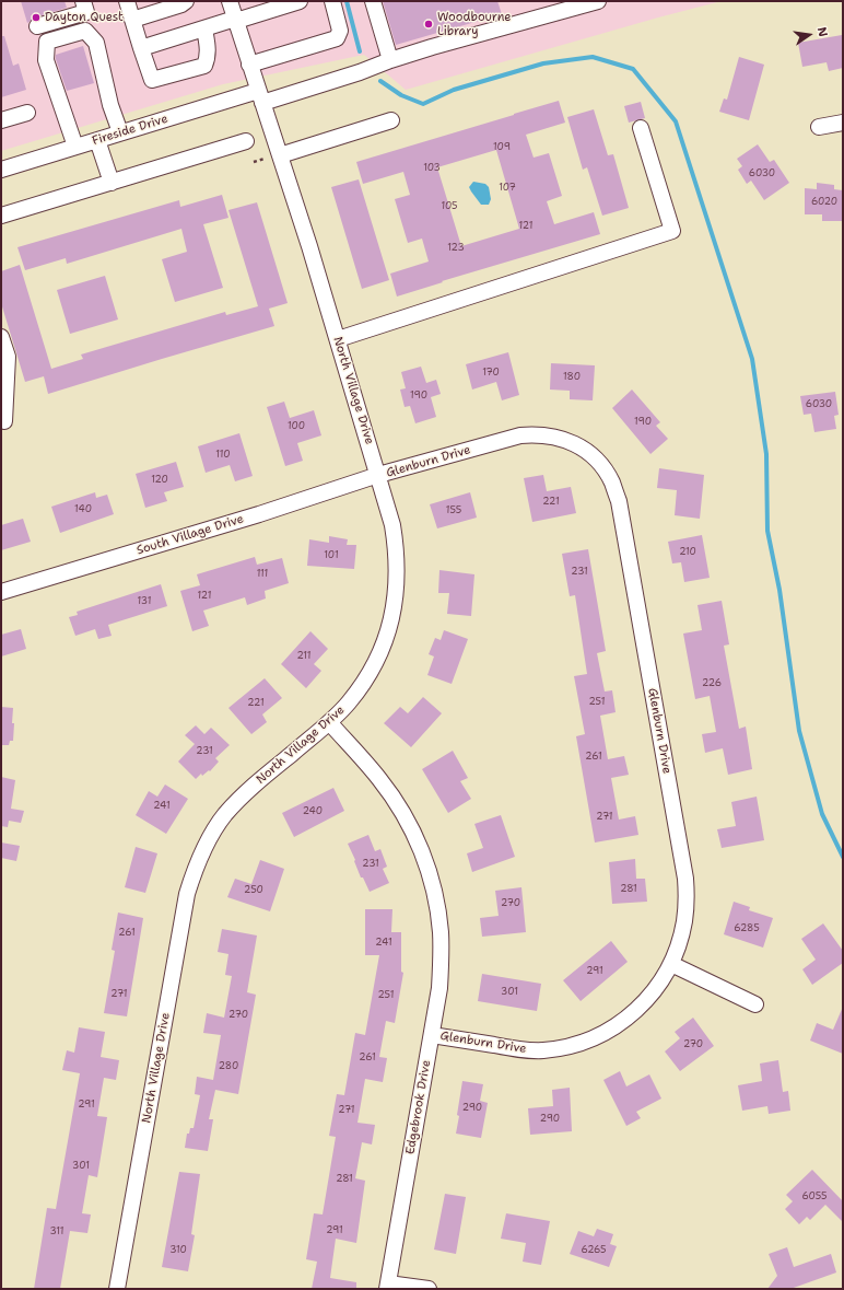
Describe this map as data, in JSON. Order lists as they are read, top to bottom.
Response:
{
  "streets": {
    "street": [
      "Fireside Drive",
      "North Village Drive",
      "Glenburn Drive",
      "South Village Drive",
      "Edgebrook Drive"
    ]
  },
  "crossings": [
    ["Fireside Drive", "North Village Drive"],
    ["North Village Drive", "Glenburn Drive"],
    ["North Village Drive", "South Village Drive"],
    ["North Village Drive", "Edgebrook Drive"],
    ["Glenburn Drive", "South Village Drive"],
    ["Glenburn Drive", "Edgebrook Drive"]
  ],
  "places": ["Dayton Quest", "Woodbourne Library"],
  "house_numbers": [
    "109",
    "103",
    "6030",
    "107",
    "6020",
    "105",
    "121",
    "123",
    "170",
    "180",
    "190",
    "6030",
    "190",
    "100",
    "110",
    "120",
    "221",
    "140",
    "155",
    "210",
    "101",
    "231",
    "111",
    "121",
    "131",
    "211",
    "226",
    "251",
    "221",
    "231",
    "261",
    "241",
    "240",
    "271",
    "231",
    "281",
    "250",
    "270",
    "6285",
    "261",
    "241",
    "291",
    "301",
    "271",
    "251",
    "270",
    "270",
    "261",
    "280",
    "291",
    "290",
    "271",
    "290",
    "301",
    "281",
    "6055",
    "291",
    "311",
    "310",
    "6265"
  ],
  "north": "right"
}
